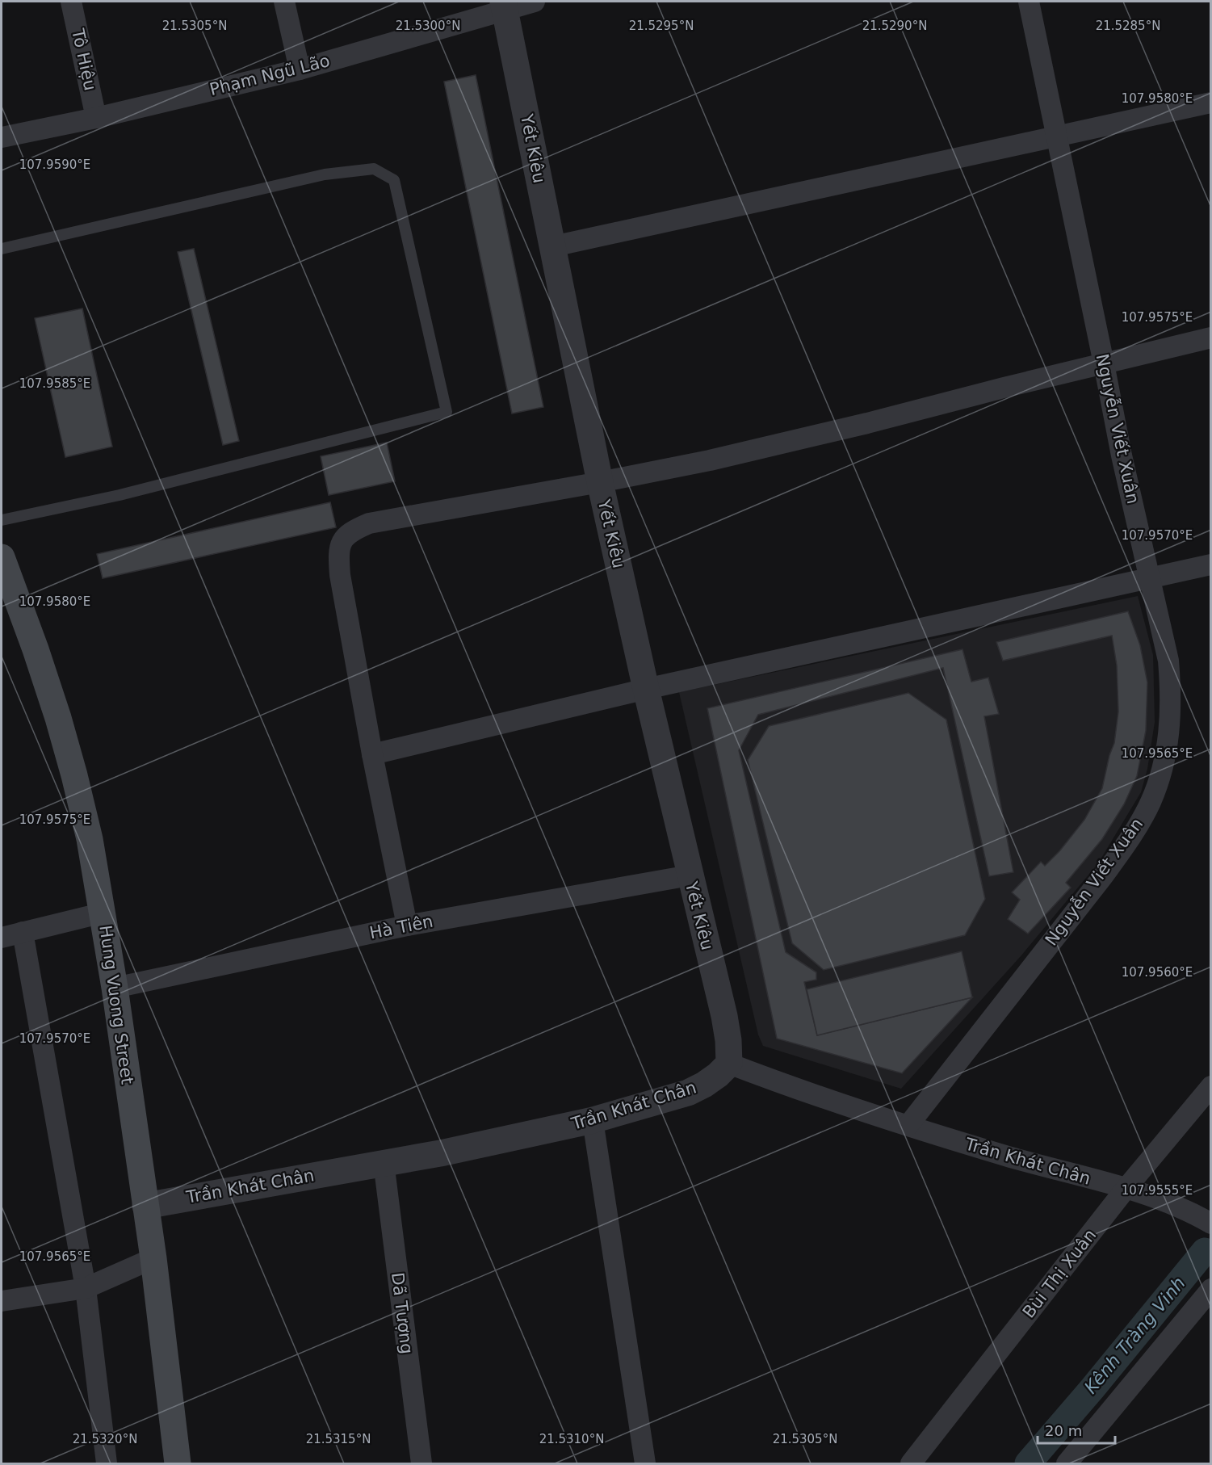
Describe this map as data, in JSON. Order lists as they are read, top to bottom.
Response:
{
  "streets": {
    "main road": ["Hung Vuong Street"],
    "street": [
      "Tô Hiệu",
      "Phạm Ngũ Lão",
      "Yết Kiêu",
      "Nguyễn Viết Xuân",
      "Hà Tiên",
      "Trần Khát Chân",
      "Bùi Thị Xuân",
      "Dã Tượng"
    ]
  },
  "crossings": [
    ["Tô Hiệu", "Phạm Ngũ Lão"],
    ["Phạm Ngũ Lão", "Yết Kiêu"],
    ["Yết Kiêu", "Hà Tiên"],
    ["Yết Kiêu", "Trần Khát Chân"],
    ["Nguyễn Viết Xuân", "Trần Khát Chân"],
    ["Hà Tiên", "Hung Vuong Street"],
    ["Hung Vuong Street", "Trần Khát Chân"],
    ["Trần Khát Chân", "Bùi Thị Xuân"],
    ["Trần Khát Chân", "Dã Tượng"]
  ],
  "water": ["Kênh Tràng Vinh"],
  "scale_bar": "20 m",
  "coordinates": [
    "21.5305°N",
    "21.5300°N",
    "21.5295°N",
    "21.5290°N",
    "21.5285°N",
    "107.9580°E",
    "107.9590°E",
    "107.9575°E",
    "107.9585°E",
    "107.9570°E",
    "107.9565°E",
    "107.9560°E",
    "107.9555°E",
    "21.5320°N",
    "21.5315°N",
    "21.5310°N"
  ]
}
